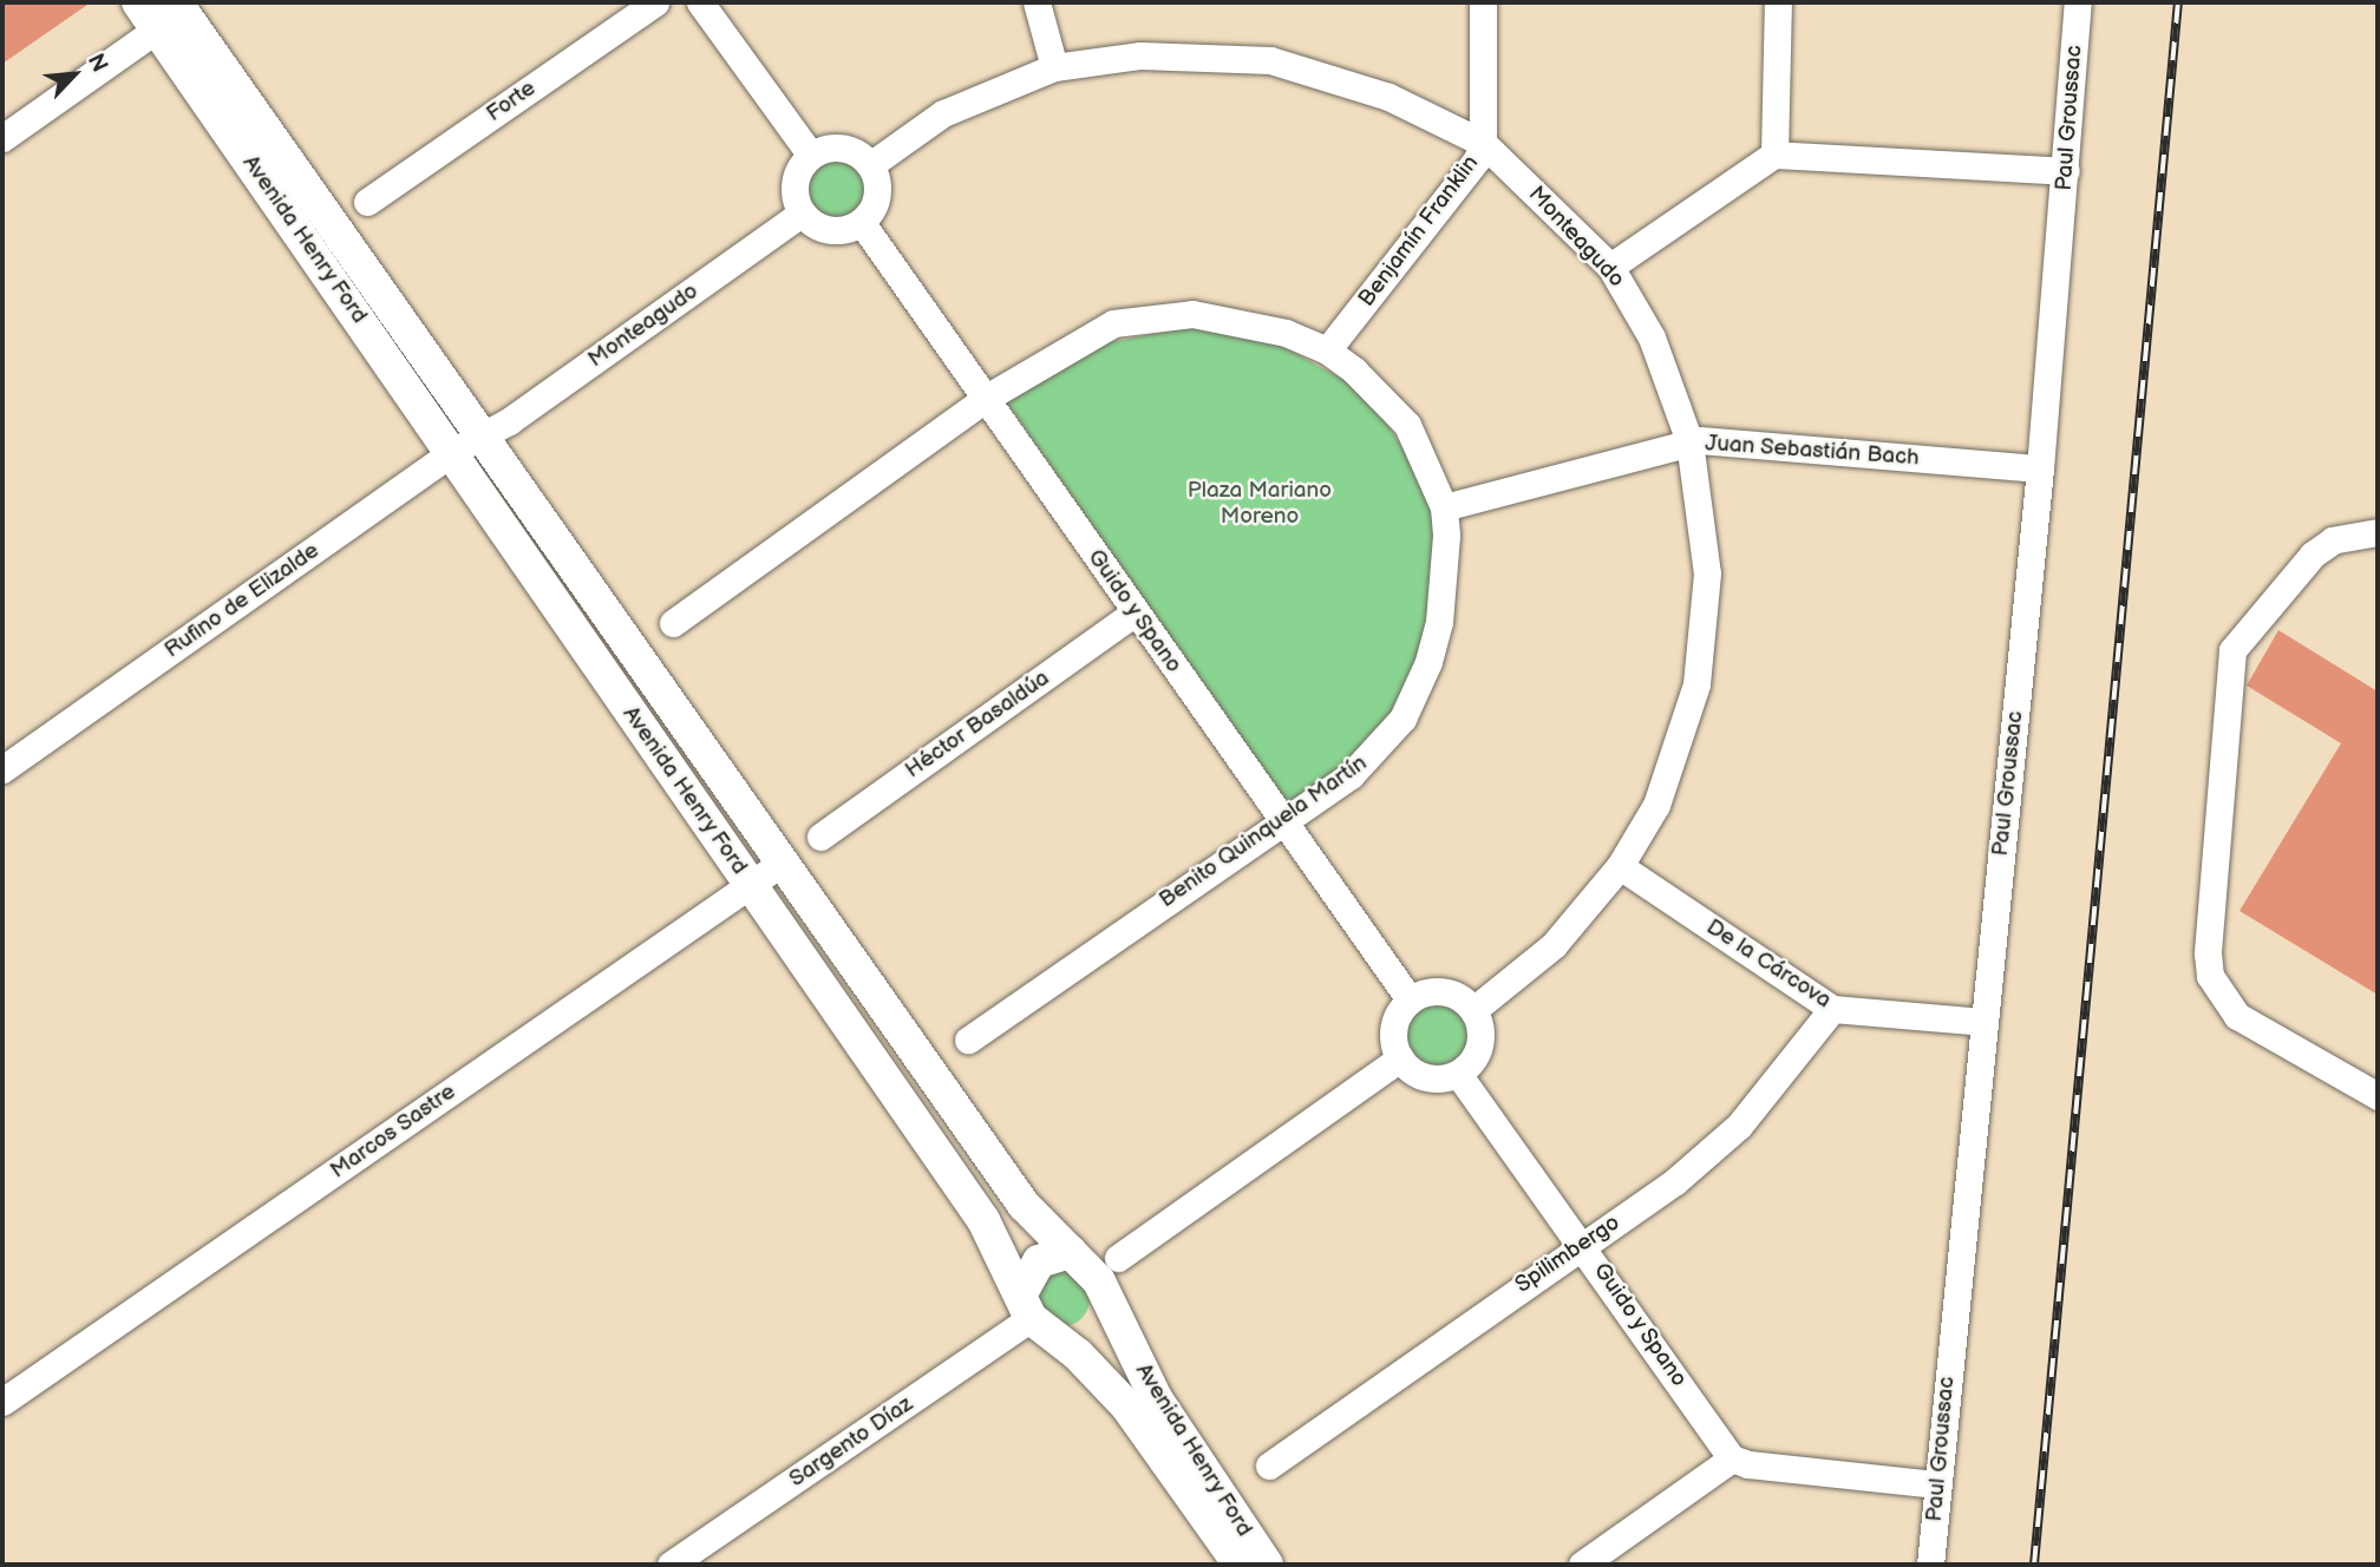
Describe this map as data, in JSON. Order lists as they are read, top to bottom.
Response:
{
  "streets": {
    "main road": ["Avenida Henry Ford"],
    "street": [
      "Forte",
      "Paul Groussac",
      "Benjamín Franklin",
      "Monteagudo",
      "Juan Sebastián Bach",
      "Rufino de Elizalde",
      "Guido y Spano",
      "Héctor Basaldúa",
      "Benito Quinquela Martín",
      "De la Cárcova",
      "Marcos Sastre",
      "Spilimbergo",
      "Sargento Díaz"
    ]
  },
  "crossings": [
    ["Paul Groussac", "Juan Sebastián Bach"],
    ["Paul Groussac", "De la Cárcova"],
    ["Benjamín Franklin", "Monteagudo"],
    ["Benjamín Franklin", "Benito Quinquela Martín"],
    ["Monteagudo", "Avenida Henry Ford"],
    ["Monteagudo", "Juan Sebastián Bach"],
    ["Monteagudo", "Rufino de Elizalde"],
    ["Monteagudo", "Guido y Spano"],
    ["Monteagudo", "De la Cárcova"],
    ["Avenida Henry Ford", "Rufino de Elizalde"],
    ["Avenida Henry Ford", "Marcos Sastre"],
    ["Avenida Henry Ford", "Sargento Díaz"],
    ["Juan Sebastián Bach", "Benito Quinquela Martín"],
    ["Guido y Spano", "Héctor Basaldúa"],
    ["Guido y Spano", "Benito Quinquela Martín"],
    ["Guido y Spano", "Spilimbergo"],
    ["De la Cárcova", "Spilimbergo"]
  ],
  "parks": ["Plaza Mariano Moreno"],
  "north": "top right"
}
